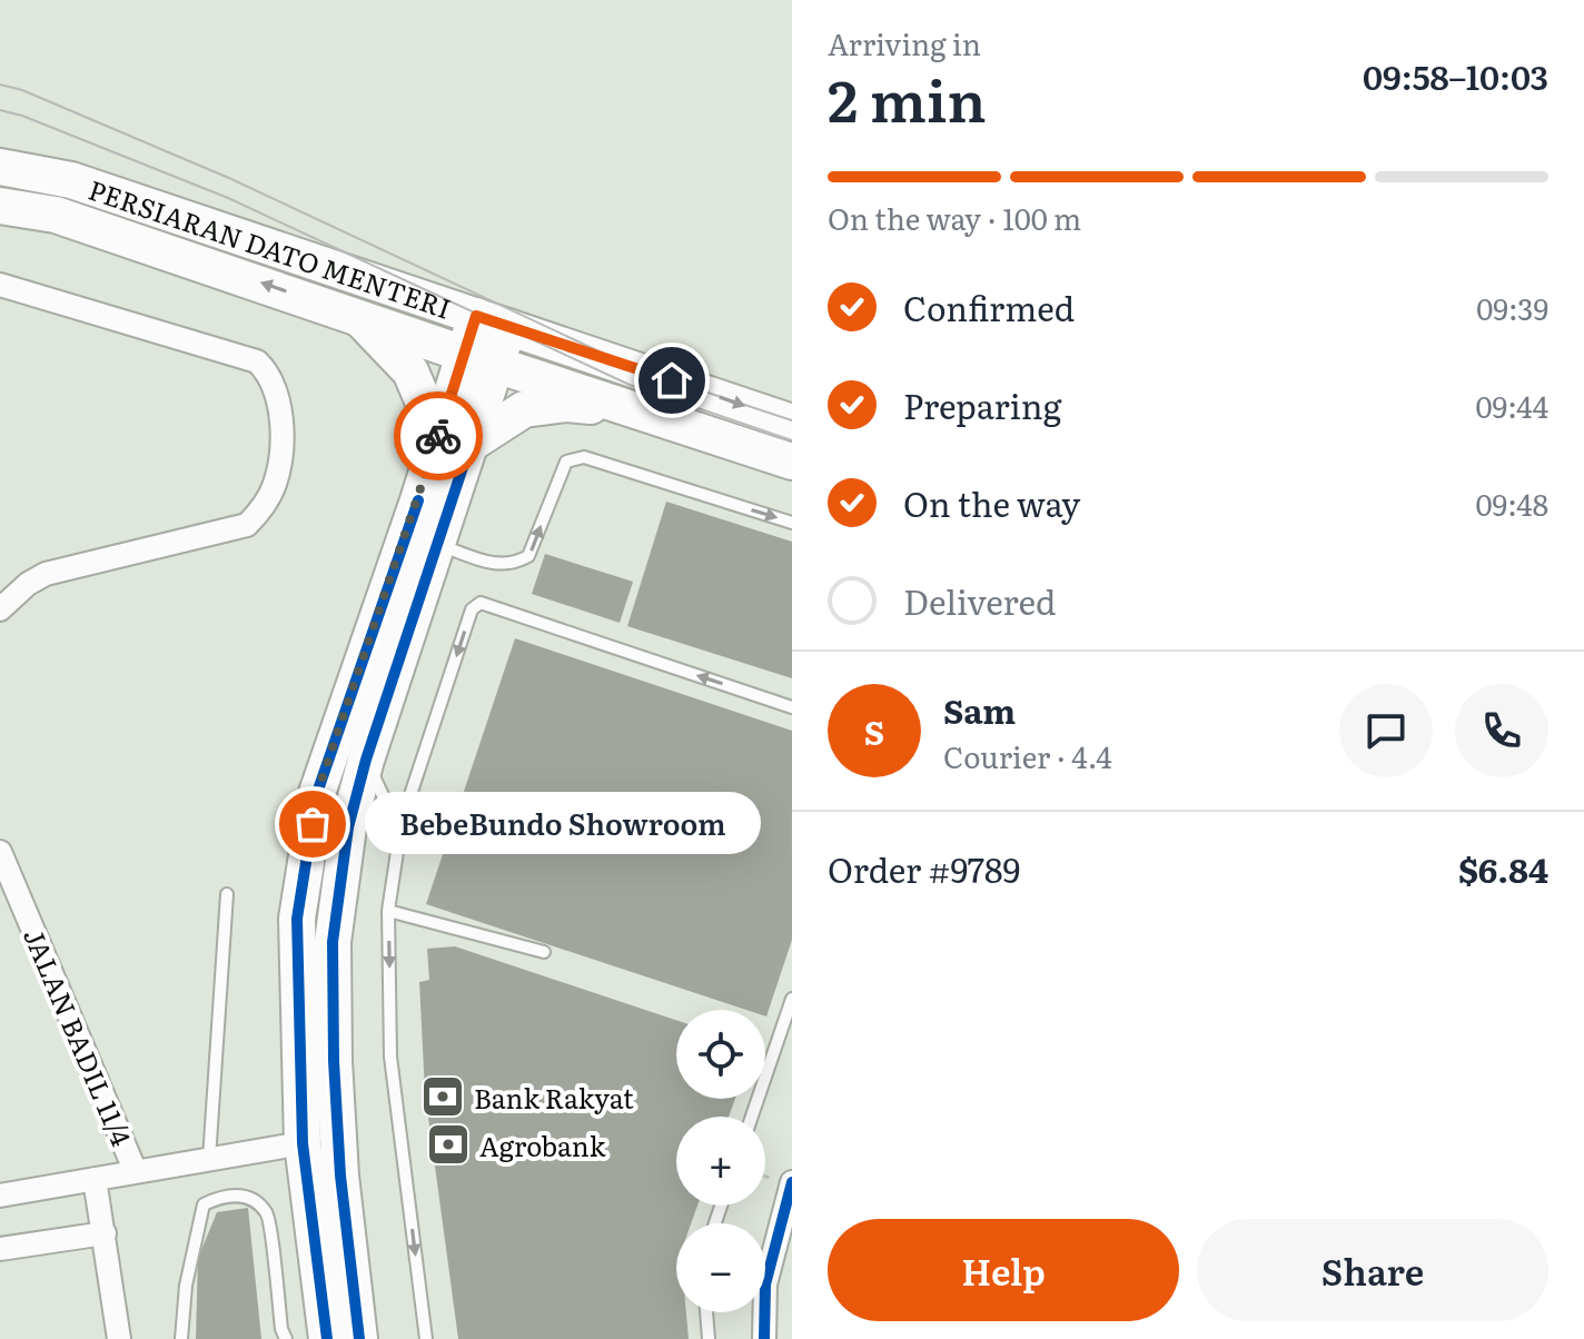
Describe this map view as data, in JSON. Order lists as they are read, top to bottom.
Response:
{
  "streets": {
    "main road": ["PERSIARAN DATO MENTERI"],
    "street": ["JALAN BADIL 11/4"]
  },
  "places": {
    "other": ["BebeBundo Showroom"],
    "bank": ["Bank Rakyat", "Agrobank"]
  },
  "page": {
    "heading": ["2 min", "Arriving in", "09:58–10:03"],
    "panel": [
      "Sam",
      "Courier · 4.4",
      "Order #9789",
      "$6.84"
    ],
    "bar": "On the way · 100 m",
    "list": [
      ["Confirmed", "09:39"],
      ["Preparing", "09:44"],
      ["On the way", "09:48"],
      "Delivered"
    ],
    "round": "S",
    "bubble": "BebeBundo Showroom",
    "map_buttons": ["+", "−"],
    "buttons": ["Help", "Share"]
  }
}
